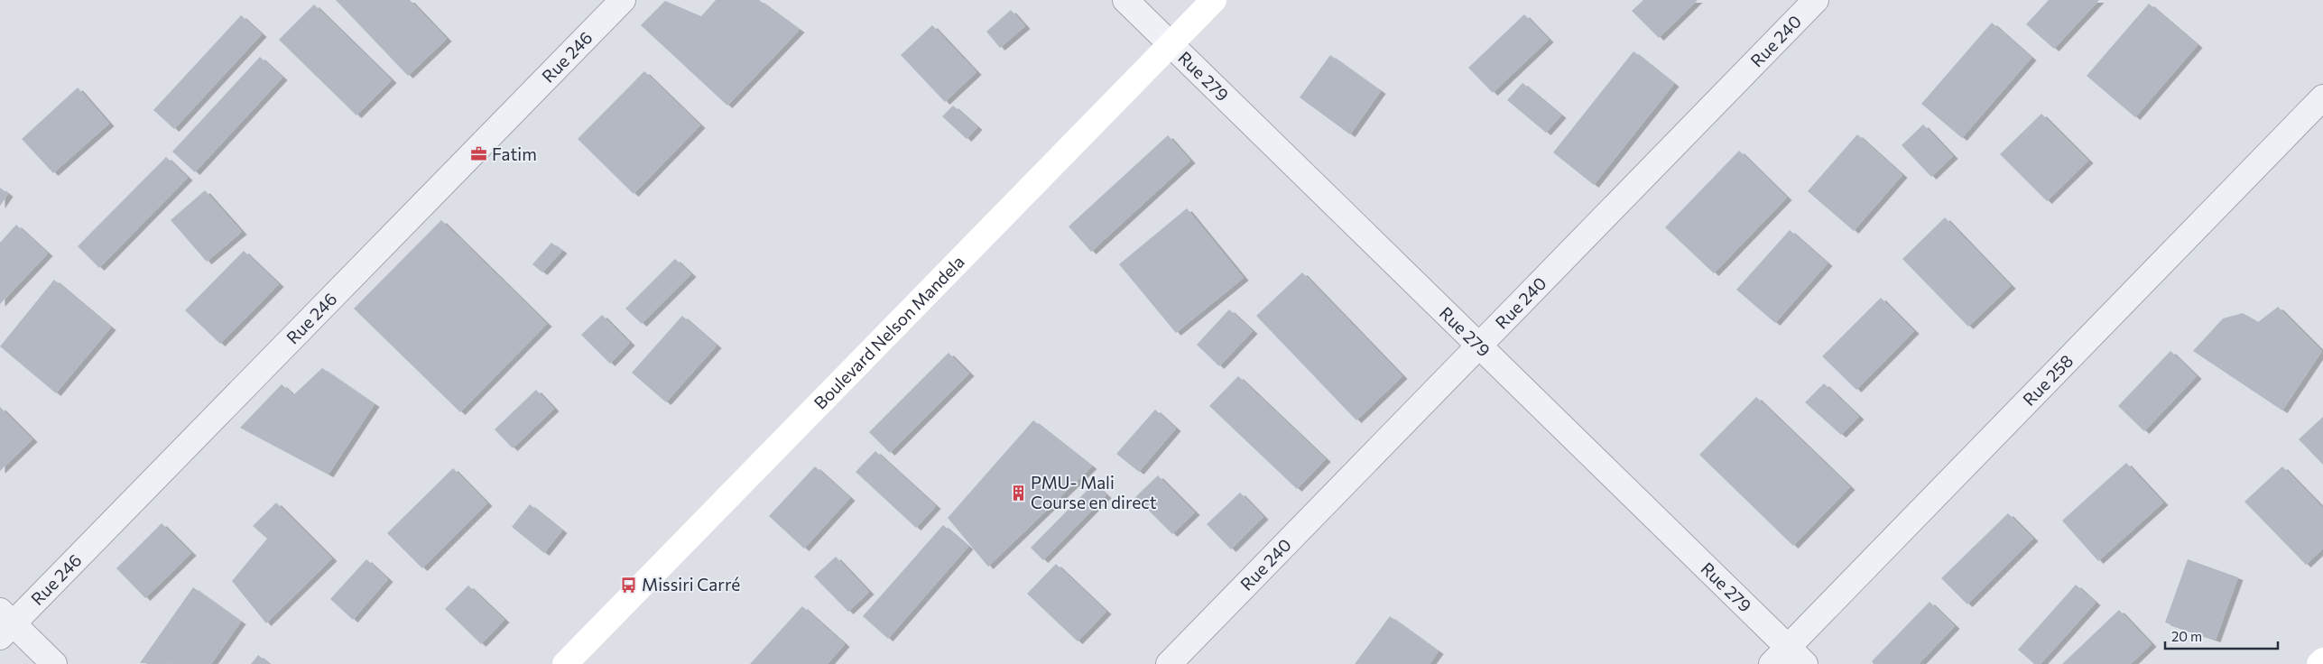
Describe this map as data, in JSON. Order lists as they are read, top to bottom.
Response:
{
  "streets": {
    "street": [
      "Rue 240",
      "Rue 246",
      "Rue 279",
      "Boulevard Nelson Mandela",
      "Rue 258"
    ]
  },
  "crossings": [
    ["Rue 240", "Rue 279"],
    ["Rue 279", "Boulevard Nelson Mandela"],
    ["Rue 279", "Rue 258"]
  ],
  "places": {
    "office": ["Fatim"],
    "building": ["PMU- Mali Course en direct"],
    "bus stop": ["Missiri Carré"]
  },
  "scale_bar": "20 m"
}
